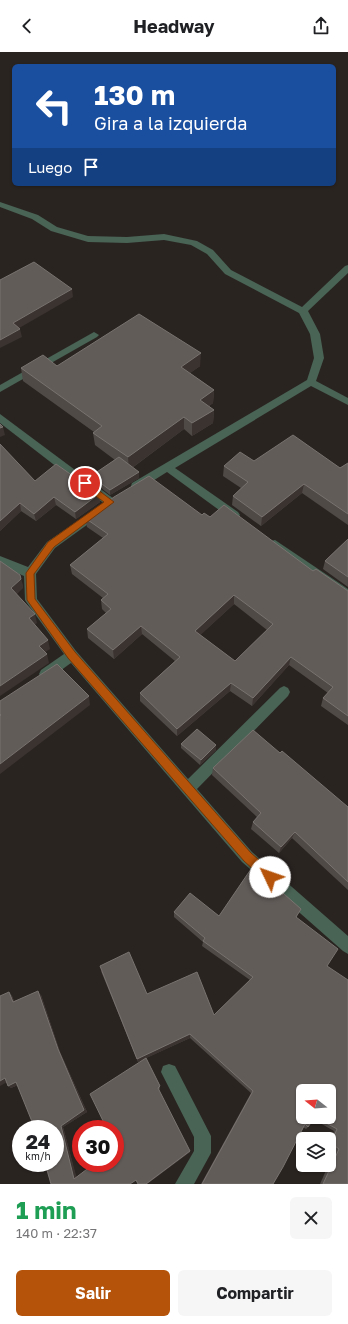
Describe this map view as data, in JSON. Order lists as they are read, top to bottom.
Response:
{
  "north": "left",
  "page": {
    "header": "Headway",
    "turn": ["130 m", "Gira a la izquierda"],
    "then": "Luego",
    "speed": "24 km/h",
    "limit": "30",
    "heading": ["1 min", "140 m · 22:37"],
    "buttons": ["Salir", "Compartir"]
  }
}
